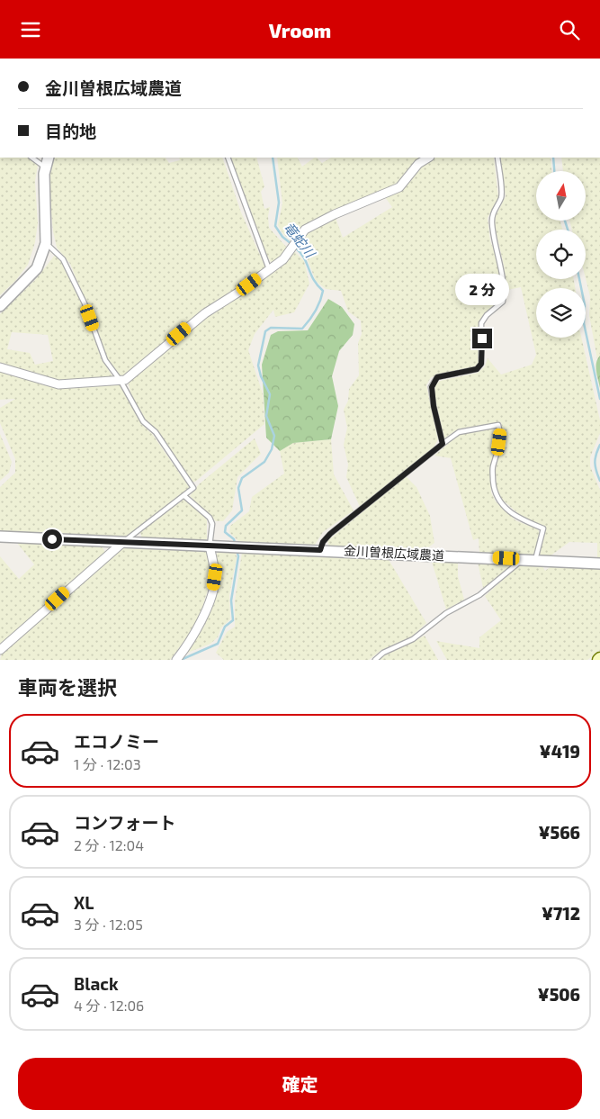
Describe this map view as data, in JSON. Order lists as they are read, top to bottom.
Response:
{
  "streets": {
    "street": ["金川曽根広域農道"]
  },
  "water": ["竜蛇川"],
  "north": "top",
  "page": {
    "header": "Vroom",
    "banner": ["金川曽根広域農道", "目的地"],
    "bubble": "2 分",
    "heading": "車両を選択",
    "list": [
      {
        "name": "エコノミー",
        "note": "1 分 · 12:03",
        "value": "¥419"
      },
      {
        "name": "コンフォート",
        "note": "2 分 · 12:04",
        "value": "¥566"
      },
      {
        "name": "XL",
        "note": "3 分 · 12:05",
        "value": "¥712"
      },
      {
        "name": "Black",
        "note": "4 分 · 12:06",
        "value": "¥506"
      }
    ],
    "buttons": "確定"
  }
}
